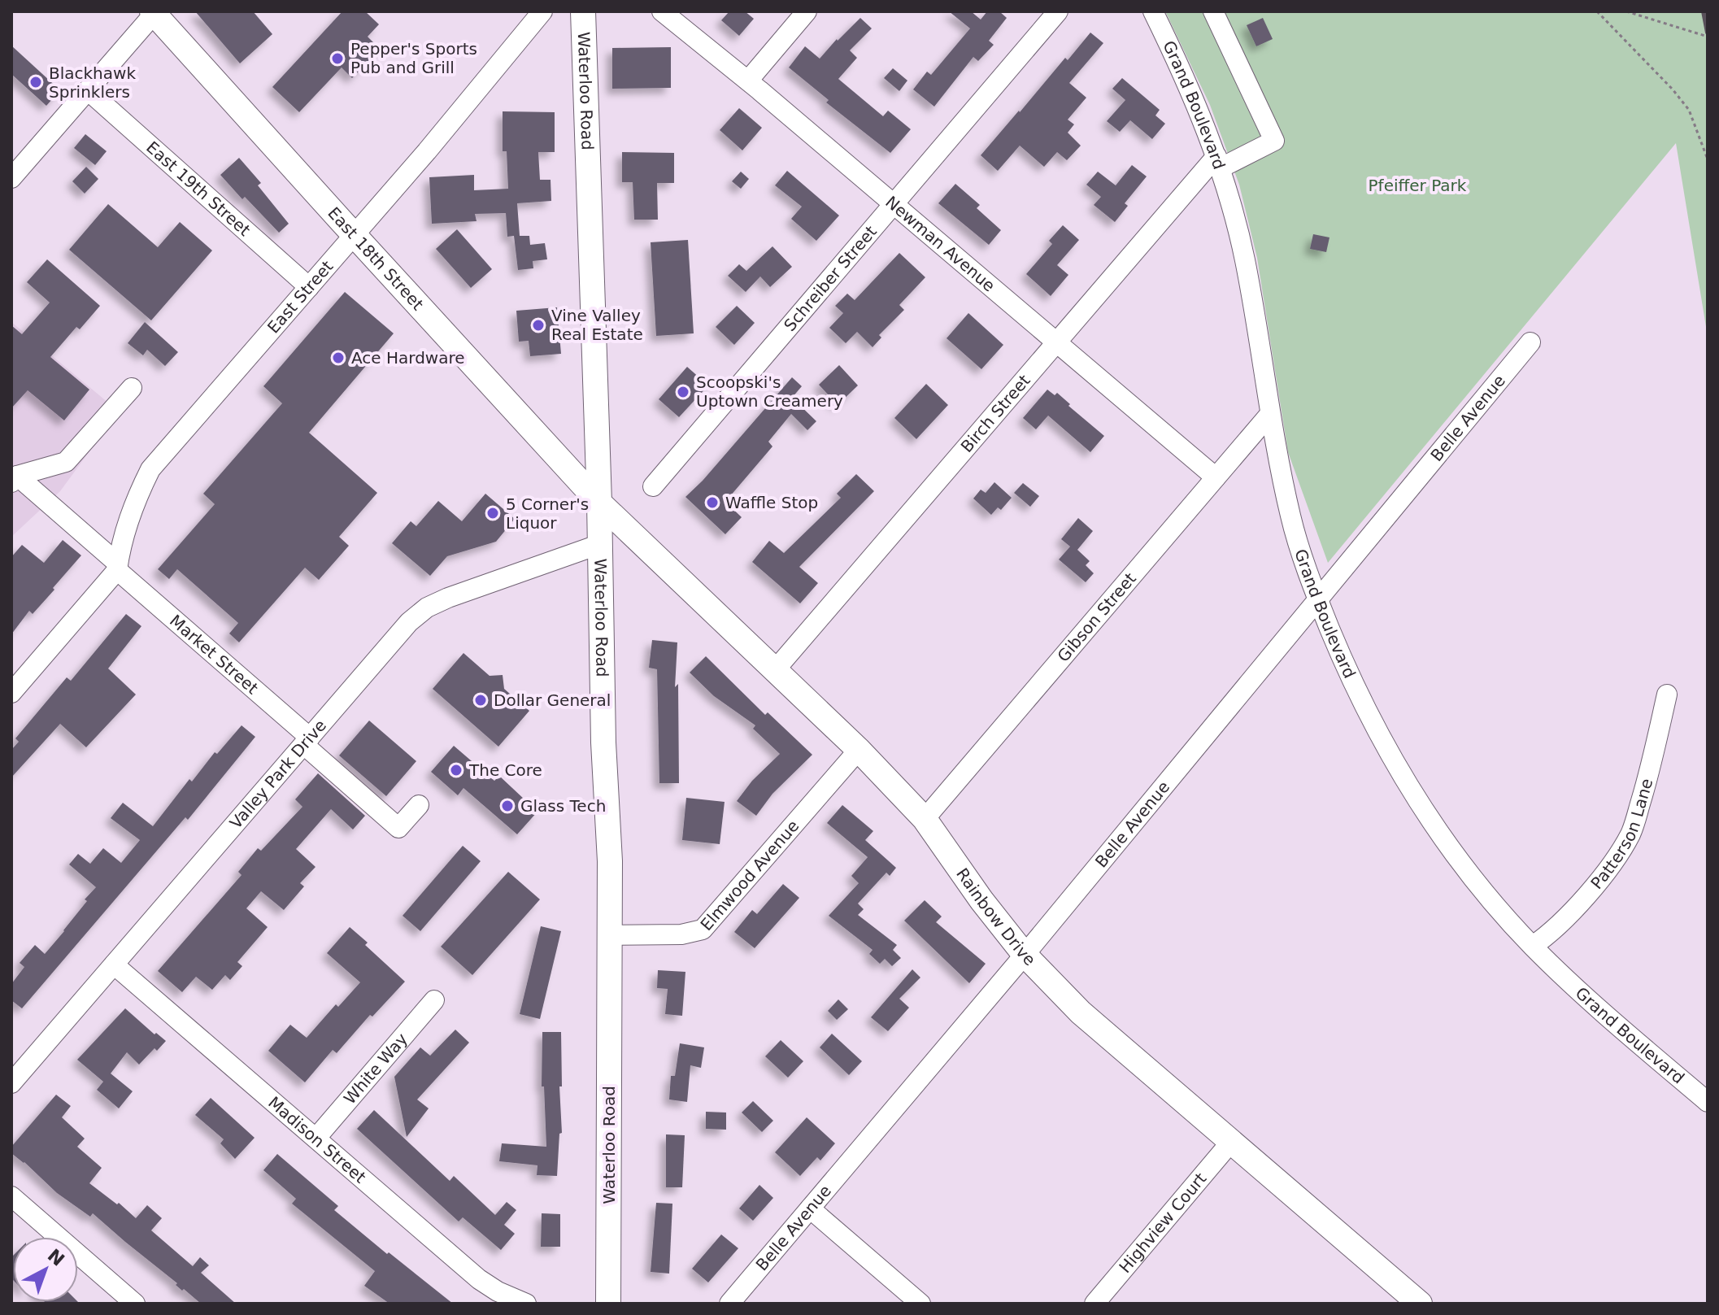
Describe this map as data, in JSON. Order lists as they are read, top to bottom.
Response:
{
  "streets": {
    "main road": ["Waterloo Road", "East 18th Street", "Rainbow Drive"],
    "street": [
      "Grand Boulevard",
      "East 19th Street",
      "Newman Avenue",
      "Schreiber Street",
      "East Street",
      "Birch Street",
      "Belle Avenue",
      "Gibson Street",
      "Market Street",
      "Valley Park Drive",
      "Patterson Lane",
      "Elmwood Avenue",
      "White Way",
      "Madison Street",
      "Highview Court"
    ]
  },
  "crossings": [
    ["Waterloo Road", "East 18th Street"],
    ["Waterloo Road", "Valley Park Drive"],
    ["Waterloo Road", "Elmwood Avenue"],
    ["Waterloo Road", "Rainbow Drive"],
    ["Grand Boulevard", "Birch Street"],
    ["Grand Boulevard", "Belle Avenue"],
    ["Grand Boulevard", "Gibson Street"],
    ["Grand Boulevard", "Patterson Lane"],
    ["East 19th Street", "East Street"],
    ["Newman Avenue", "Schreiber Street"],
    ["Newman Avenue", "Birch Street"],
    ["Newman Avenue", "Gibson Street"],
    ["East 18th Street", "East Street"],
    ["East 18th Street", "Rainbow Drive"],
    ["East Street", "Market Street"],
    ["Birch Street", "Rainbow Drive"],
    ["Belle Avenue", "Rainbow Drive"],
    ["Gibson Street", "Rainbow Drive"],
    ["Market Street", "Valley Park Drive"],
    ["Valley Park Drive", "Madison Street"],
    ["Elmwood Avenue", "Rainbow Drive"],
    ["Rainbow Drive", "Highview Court"],
    ["White Way", "Madison Street"]
  ],
  "parks": ["Pfeiffer Park"],
  "places": [
    "Pepper's Sports Pub and Grill",
    "Blackhawk Sprinklers",
    "Vine Valley Real Estate",
    "Ace Hardware",
    "Scoopski's Uptown Creamery",
    "Waffle Stop",
    "5 Corner's Liquor",
    "Dollar General",
    "The Core",
    "Glass Tech"
  ],
  "north": "top right"
}
